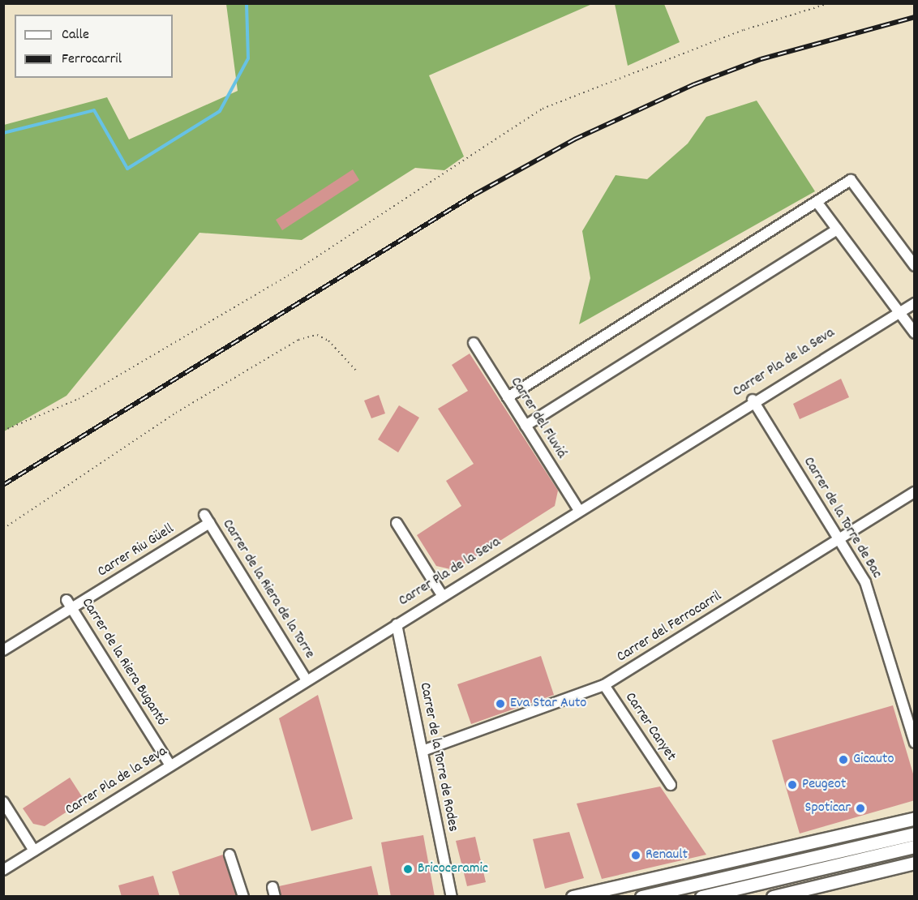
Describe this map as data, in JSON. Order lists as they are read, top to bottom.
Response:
{
  "streets": {
    "street": [
      "Carrer Pla de la Seva",
      "Carrer del Fluviá",
      "Carrer de la Torre de Bac",
      "Carrer Riu Güell",
      "Carrer de la Riera de la Torre",
      "Carrer del Ferrocarril",
      "Carrer de la Riera Bugantó",
      "Carrer Canyet",
      "Carrer de la Torre de Rodes"
    ]
  },
  "crossings": [
    ["Carrer Pla de la Seva", "Carrer del Fluviá"],
    ["Carrer Pla de la Seva", "Carrer de la Torre de Bac"],
    ["Carrer Pla de la Seva", "Carrer de la Riera de la Torre"],
    ["Carrer Pla de la Seva", "Carrer de la Riera Bugantó"],
    ["Carrer Pla de la Seva", "Carrer de la Torre de Rodes"],
    ["Carrer de la Torre de Bac", "Carrer del Ferrocarril"],
    ["Carrer Riu Güell", "Carrer de la Riera de la Torre"],
    ["Carrer Riu Güell", "Carrer de la Riera Bugantó"],
    ["Carrer del Ferrocarril", "Carrer Canyet"],
    ["Carrer del Ferrocarril", "Carrer de la Torre de Rodes"]
  ],
  "places": [
    "Eva Star Auto",
    "Gicauto",
    "Peugeot",
    "Spoticar",
    "Renault",
    "Bricoceramic"
  ],
  "legend": ["Calle", "Ferrocarril"]
}
